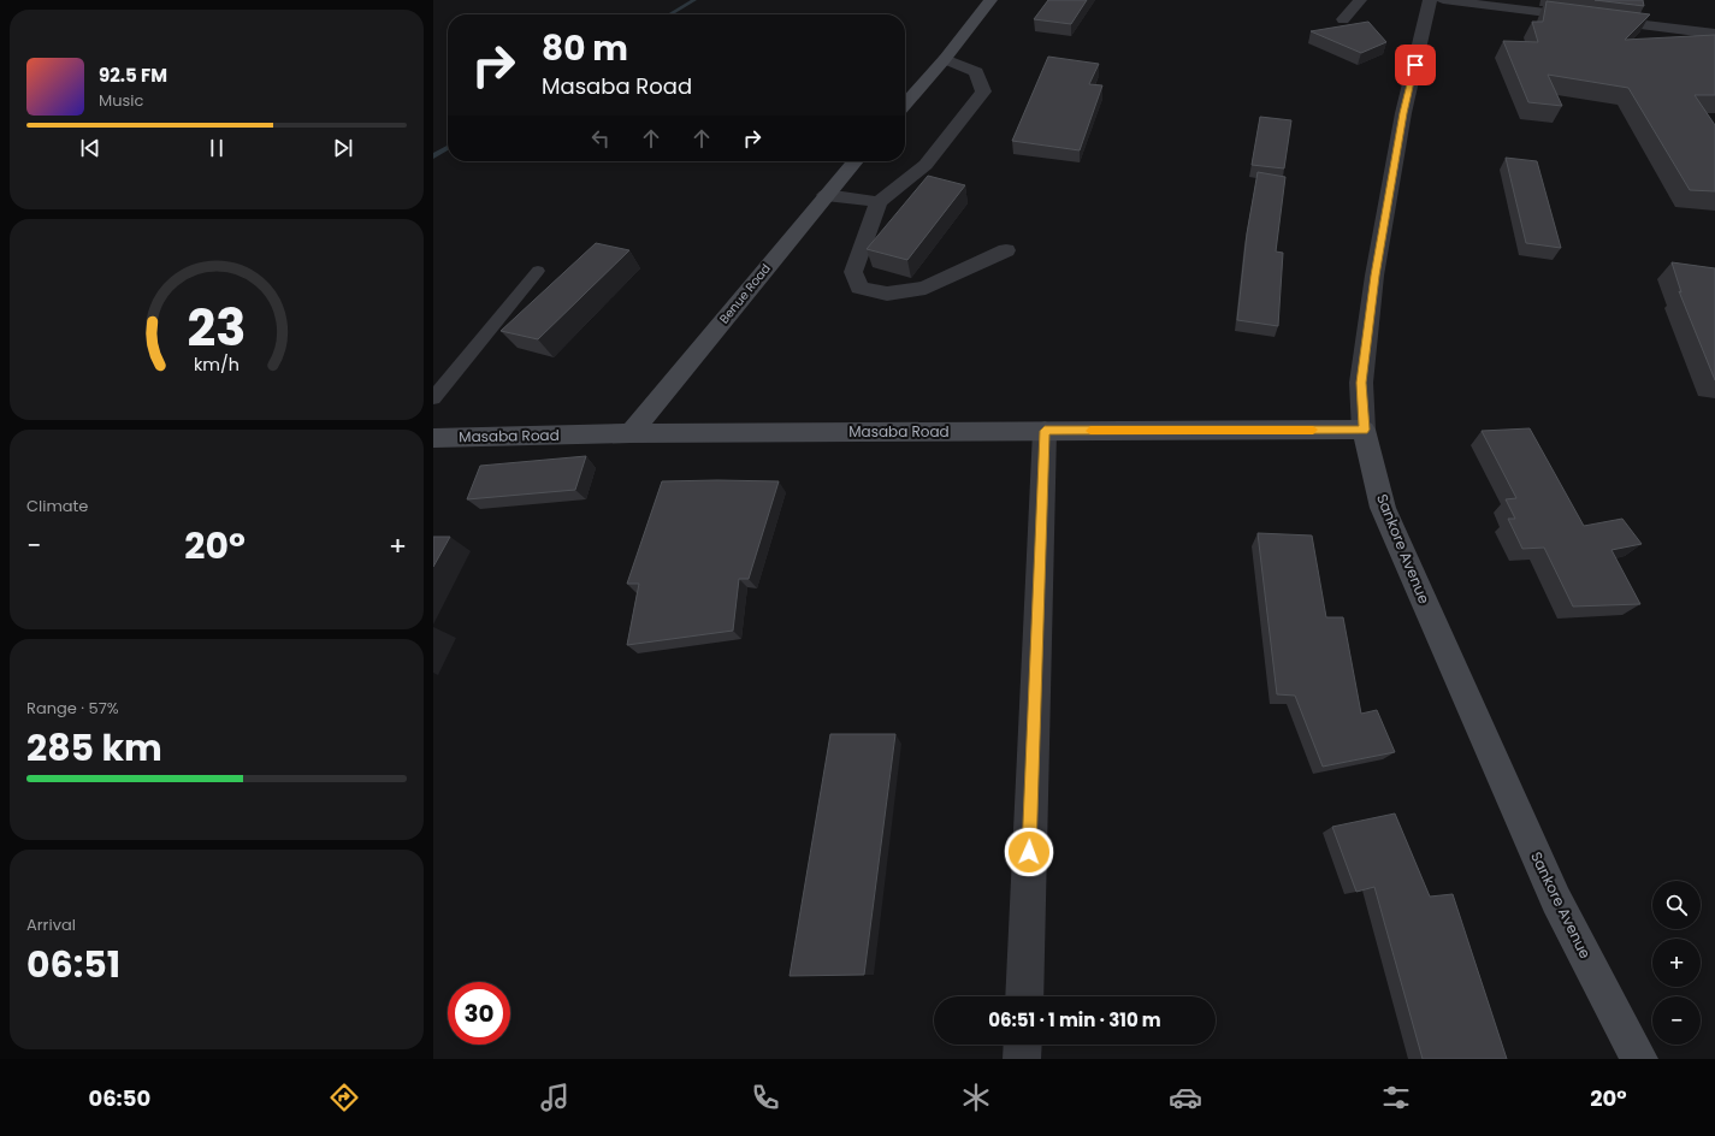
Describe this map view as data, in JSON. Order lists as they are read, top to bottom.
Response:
{
  "streets": {
    "street": ["Benue Road", "Masaba Road", "Sankore Avenue"]
  },
  "crossings": [
    ["Benue Road", "Masaba Road"],
    ["Masaba Road", "Sankore Avenue"]
  ],
  "page": {
    "turn": ["80 m", "Masaba Road"],
    "song": ["92.5 FM", "Music"],
    "tile": [
      "Climate",
      ["Range · 57%", "285 km"],
      ["Arrival", "06:51"]
    ],
    "heat": ["−", "20°", "+"],
    "map_buttons": ["+", "−"],
    "limit": "30",
    "trip": "06:51 · 1 min · 310 m",
    "tabs": ["06:50", "20°"],
    "gauge": ["23", "km/h"]
  }
}
